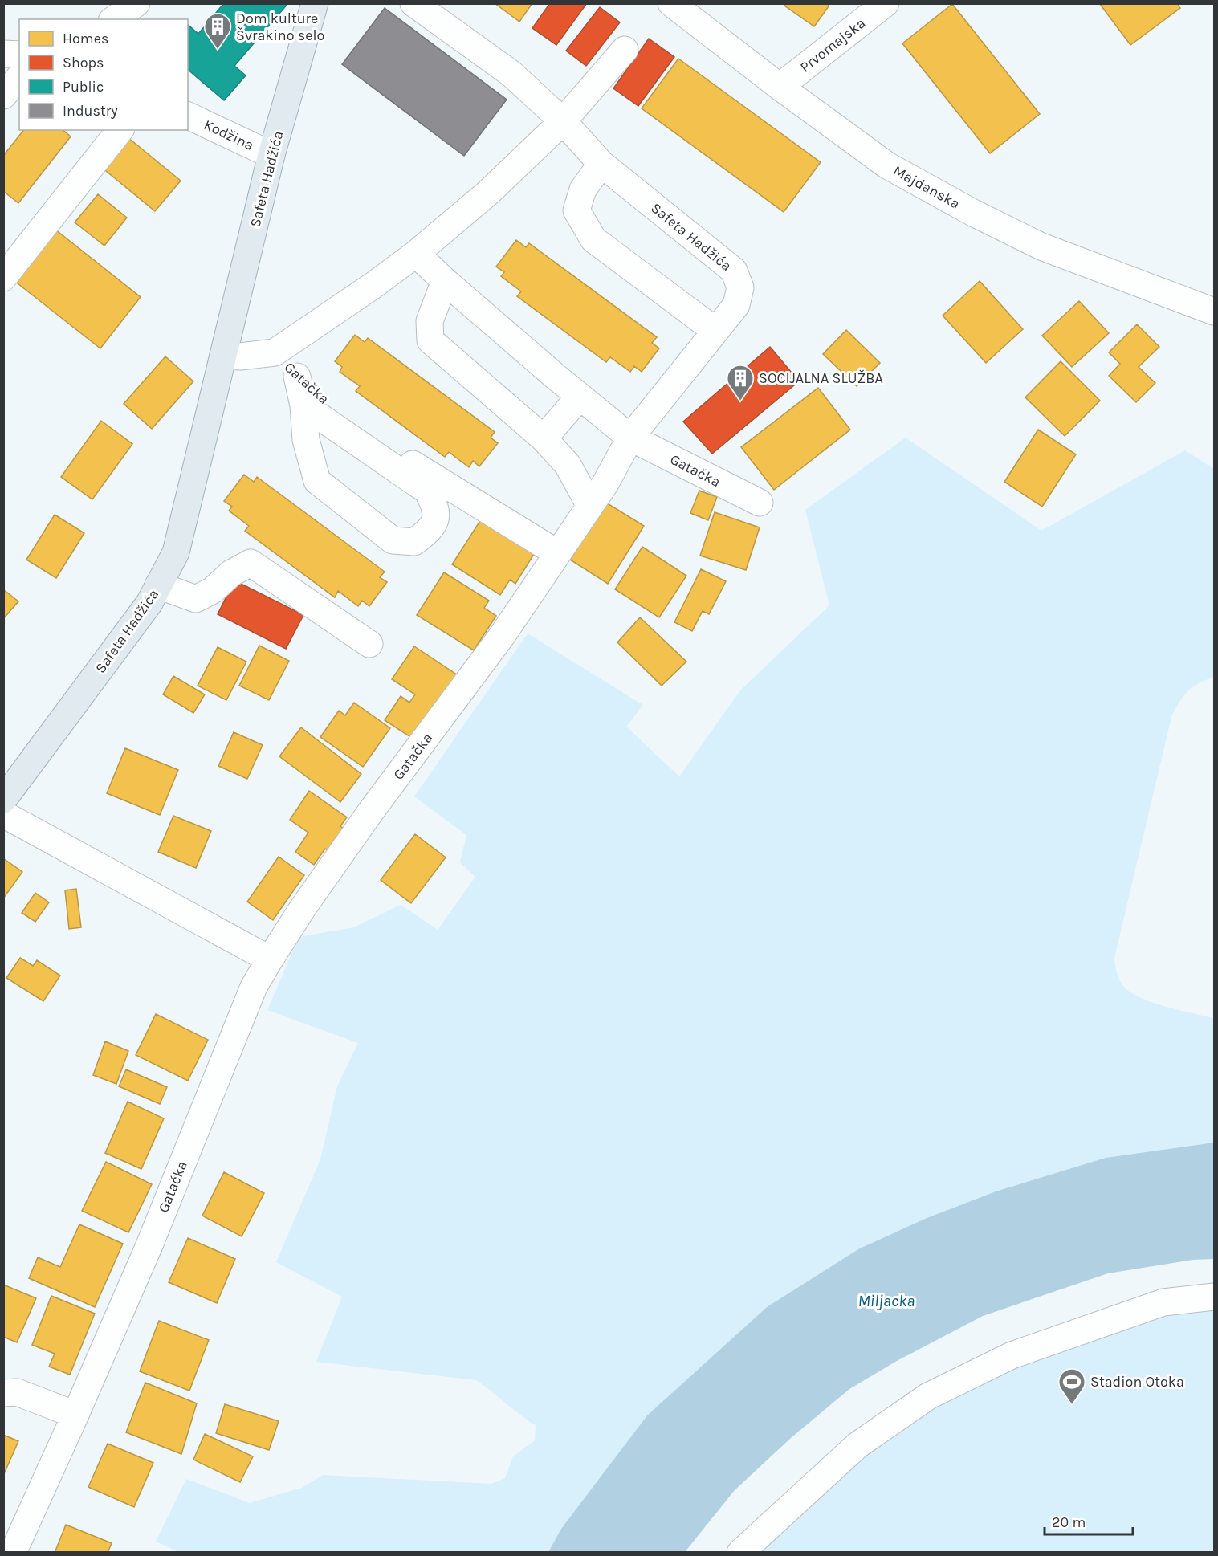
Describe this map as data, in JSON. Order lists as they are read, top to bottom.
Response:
{
  "streets": {
    "main road": ["Safeta Hadžića"],
    "street": [
      "Prvomajska",
      "Kodžina",
      "Majdanska",
      "Gatačka"
    ]
  },
  "crossings": [
    ["Prvomajska", "Majdanska"],
    ["Kodžina", "Safeta Hadžića"],
    ["Safeta Hadžića", "Gatačka"]
  ],
  "water": ["Miljacka"],
  "places": {
    "building": ["Dom kulture Švrakino selo", "SOCIJALNA SLUŽBA"],
    "sports": ["Stadion Otoka"]
  },
  "legend": [
    "Homes",
    "Shops",
    "Public",
    "Industry"
  ],
  "scale_bar": "20 m"
}
